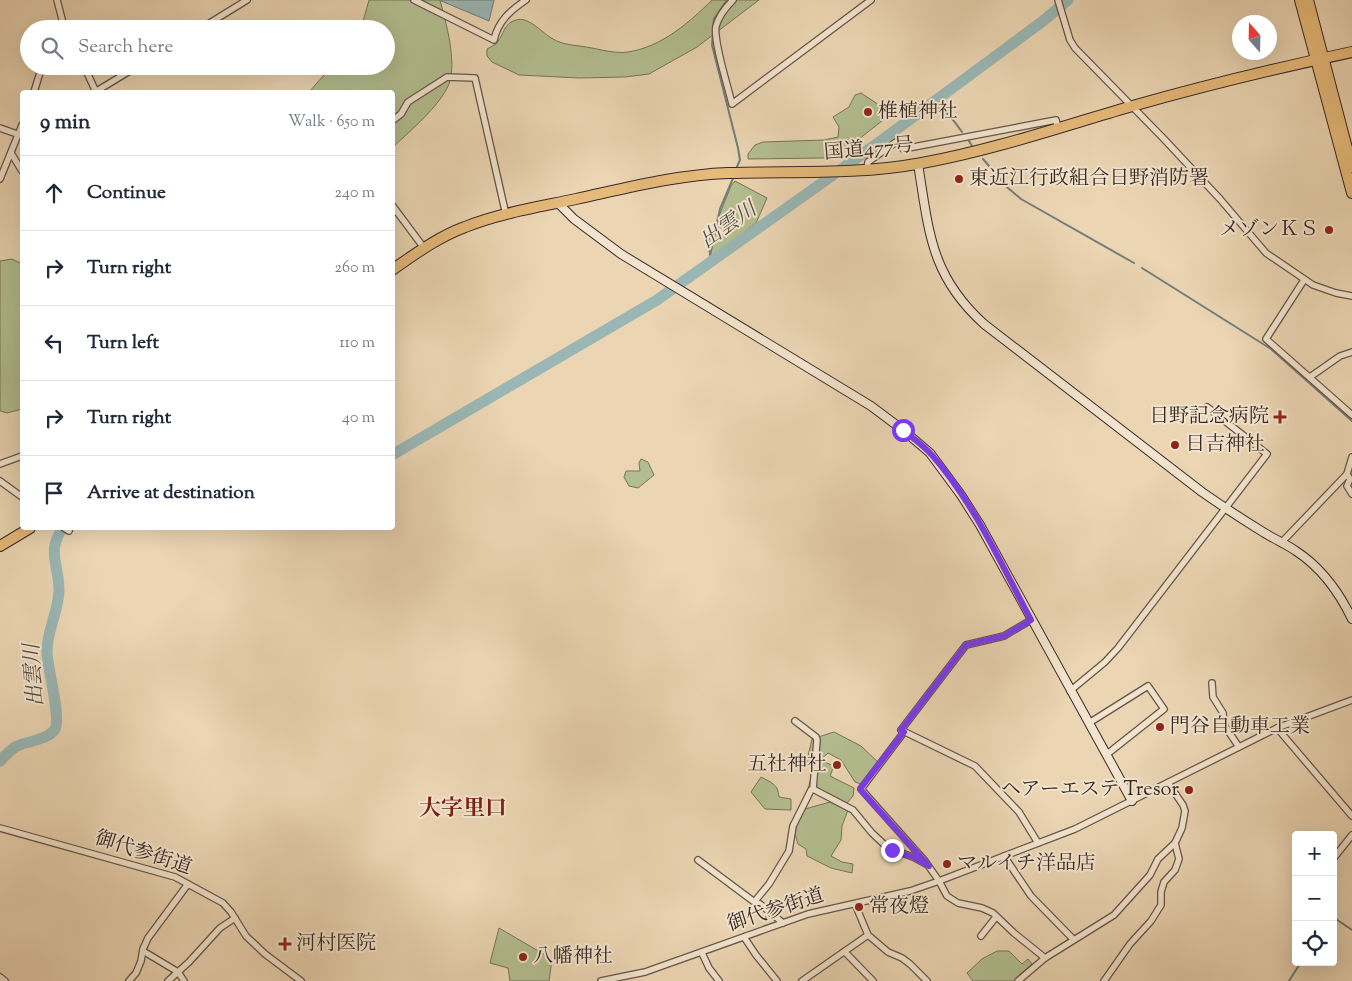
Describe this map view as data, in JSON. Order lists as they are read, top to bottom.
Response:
{
  "streets": {
    "highway": ["国道477号"],
    "street": ["御代参街道"]
  },
  "districts": ["大字里口"],
  "water": ["出雲川"],
  "places": {
    "other": [
      "椎植神社",
      "東近江行政組合日野消防署",
      "メゾンＫＳ",
      "日吉神社",
      "門谷自動車工業",
      "五社神社",
      "ヘアーエステ Tresor",
      "マルイチ洋品店",
      "常夜燈",
      "八幡神社"
    ],
    "health": ["日野記念病院", "河村医院"]
  },
  "north": "top",
  "page": {
    "search": "Search here",
    "heading": ["9 min", "Walk · 650 m"],
    "list": [
      ["Continue", "240 m"],
      ["Turn right", "260 m"],
      ["Turn left", "110 m"],
      ["Turn right", "40 m"],
      "Arrive at destination"
    ],
    "map_buttons": ["+", "−"]
  }
}
